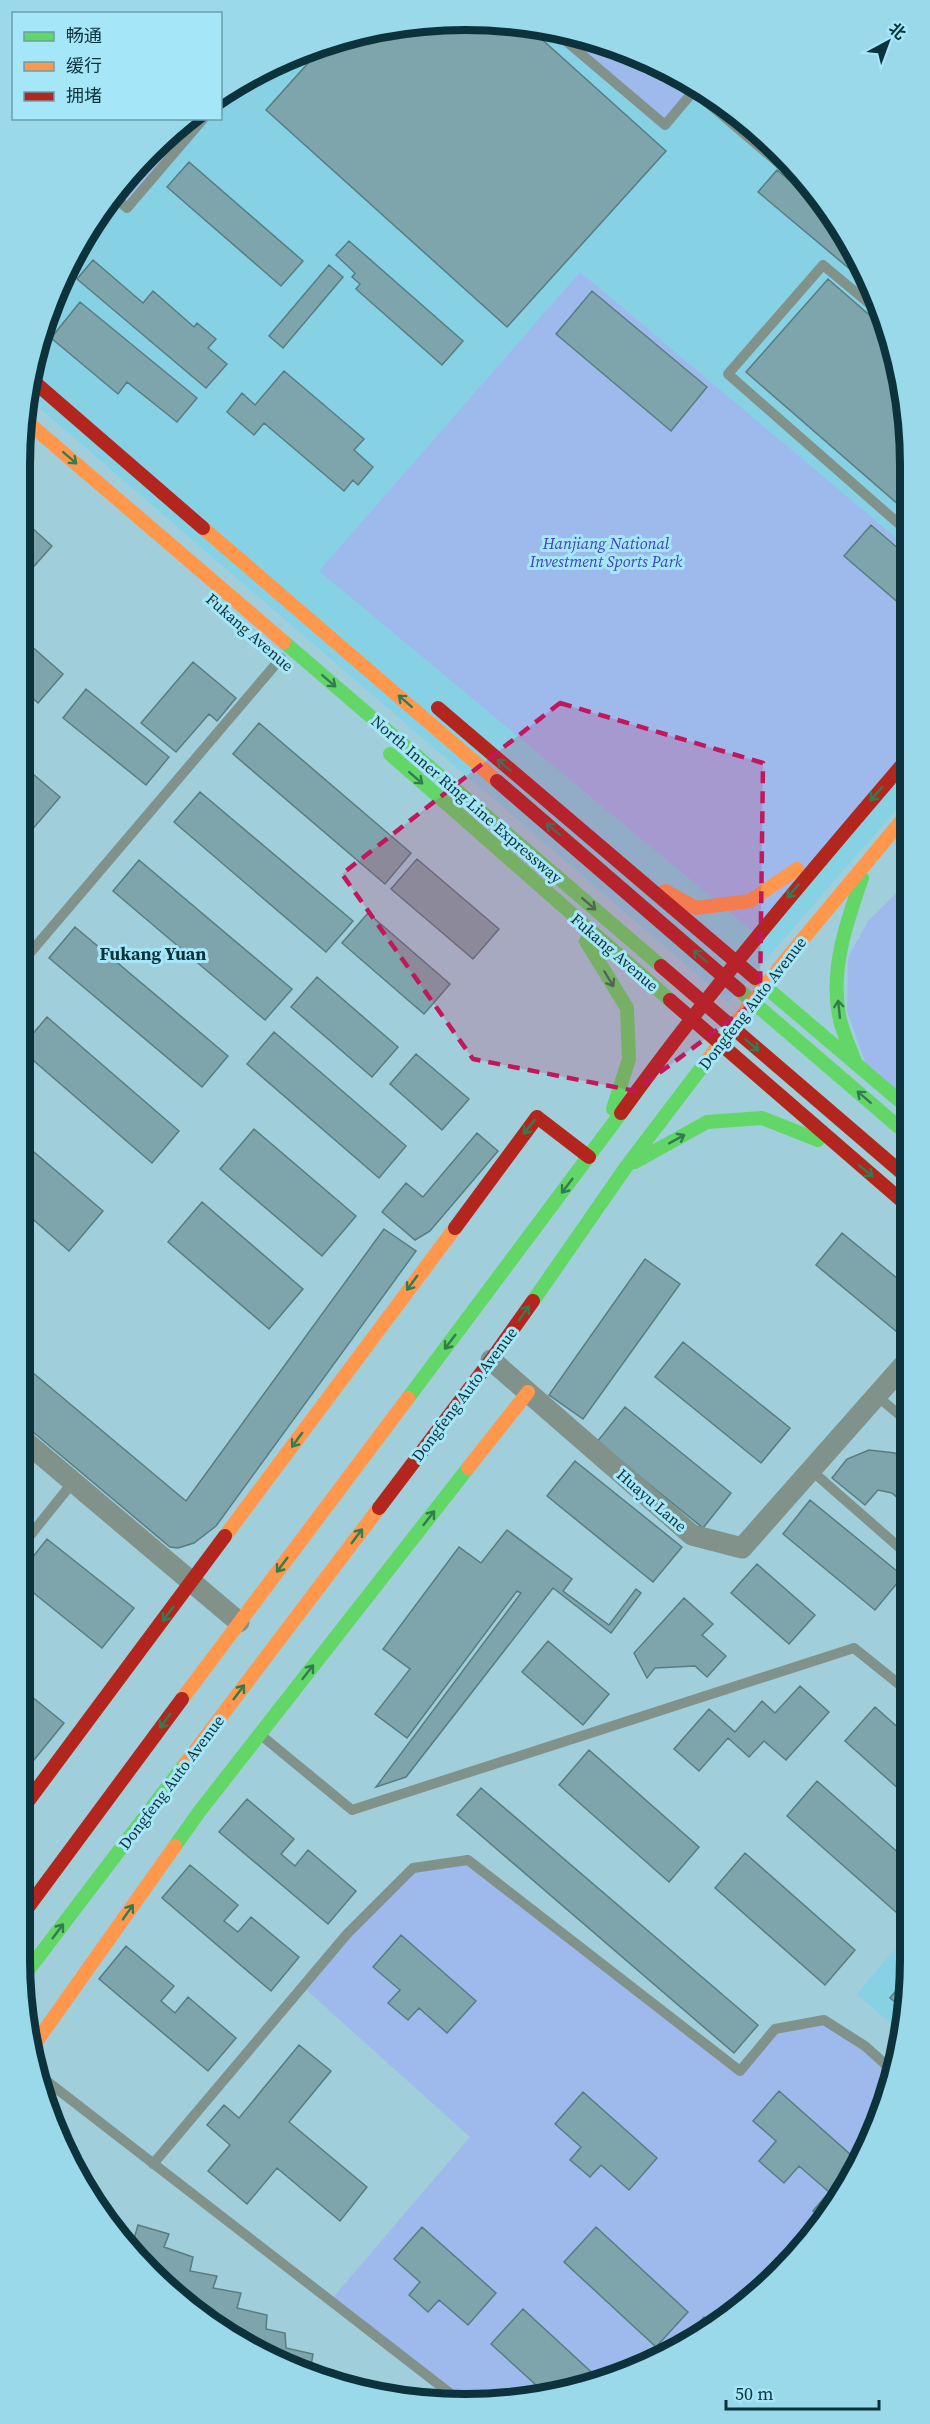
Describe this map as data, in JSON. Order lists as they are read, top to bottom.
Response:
{
  "streets": {
    "main road": ["Fukang Avenue", "North Inner Ring Line Expressway", "Dongfeng Auto Avenue"],
    "street": ["Huayu Lane"]
  },
  "crossings": [
    ["Fukang Avenue", "Dongfeng Auto Avenue"],
    ["Dongfeng Auto Avenue", "Huayu Lane"]
  ],
  "districts": ["Fukang Yuan"],
  "parks": ["Hanjiang National Investment Sports Park"],
  "legend": ["畅通", "缓行", "拥堵"],
  "scale_bar": "50 m",
  "north": "top right"
}
